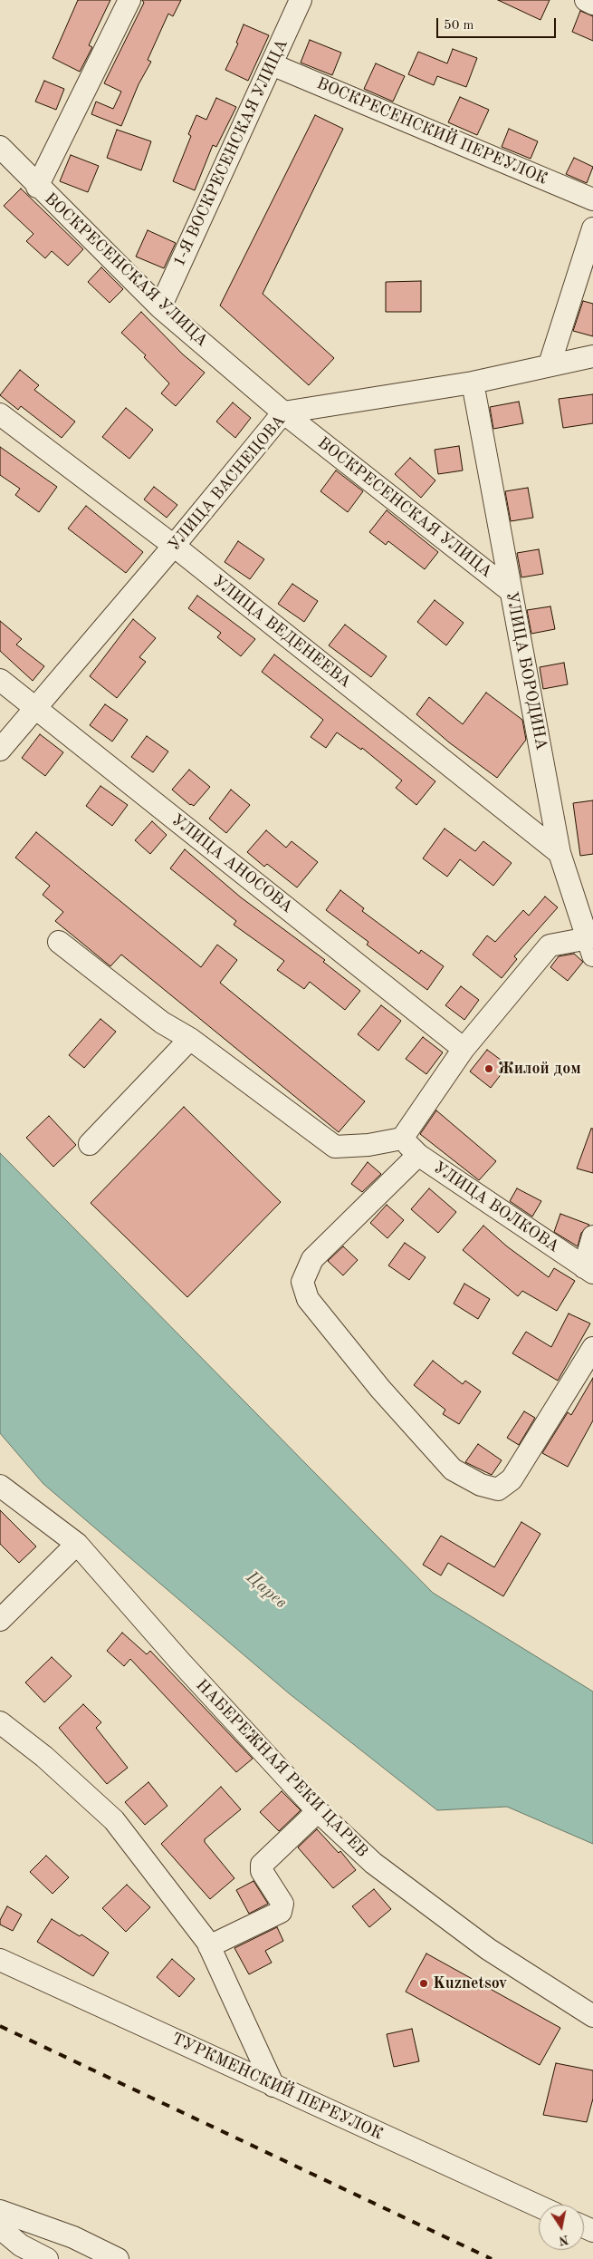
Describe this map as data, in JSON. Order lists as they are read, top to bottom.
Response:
{
  "streets": {
    "street": [
      "ВОСКРЕСЕНСКИЙ ПЕРЕУЛОК",
      "1-Я ВОСКРЕСЕНСКАЯ УЛИЦА",
      "ВОСКРЕСЕНСКАЯ УЛИЦА",
      "УЛИЦА ВАСНЕЦОВА",
      "УЛИЦА ВЕДЕНЕЕВА",
      "УЛИЦА БОРОДИНА",
      "УЛИЦА АНОСОВА",
      "УЛИЦА ВОЛКОВА",
      "НАБЕРЕЖНАЯ РЕКИ ЦАРЕВ",
      "ТУРКМЕНСКИЙ ПЕРЕУЛОК"
    ]
  },
  "crossings": [
    ["ВОСКРЕСЕНСКИЙ ПЕРЕУЛОК", "1-Я ВОСКРЕСЕНСКАЯ УЛИЦА"],
    ["1-Я ВОСКРЕСЕНСКАЯ УЛИЦА", "ВОСКРЕСЕНСКАЯ УЛИЦА"],
    ["ВОСКРЕСЕНСКАЯ УЛИЦА", "УЛИЦА ВАСНЕЦОВА"],
    ["ВОСКРЕСЕНСКАЯ УЛИЦА", "УЛИЦА БОРОДИНА"],
    ["УЛИЦА ВАСНЕЦОВА", "УЛИЦА ВЕДЕНЕЕВА"],
    ["УЛИЦА ВАСНЕЦОВА", "УЛИЦА БОРОДИНА"],
    ["УЛИЦА ВАСНЕЦОВА", "УЛИЦА АНОСОВА"],
    ["УЛИЦА ВЕДЕНЕЕВА", "УЛИЦА БОРОДИНА"]
  ],
  "water": ["Царев"],
  "places": ["Жилой дом", "Kuznetsov"],
  "scale_bar": "50 m",
  "north": "bottom"
}
